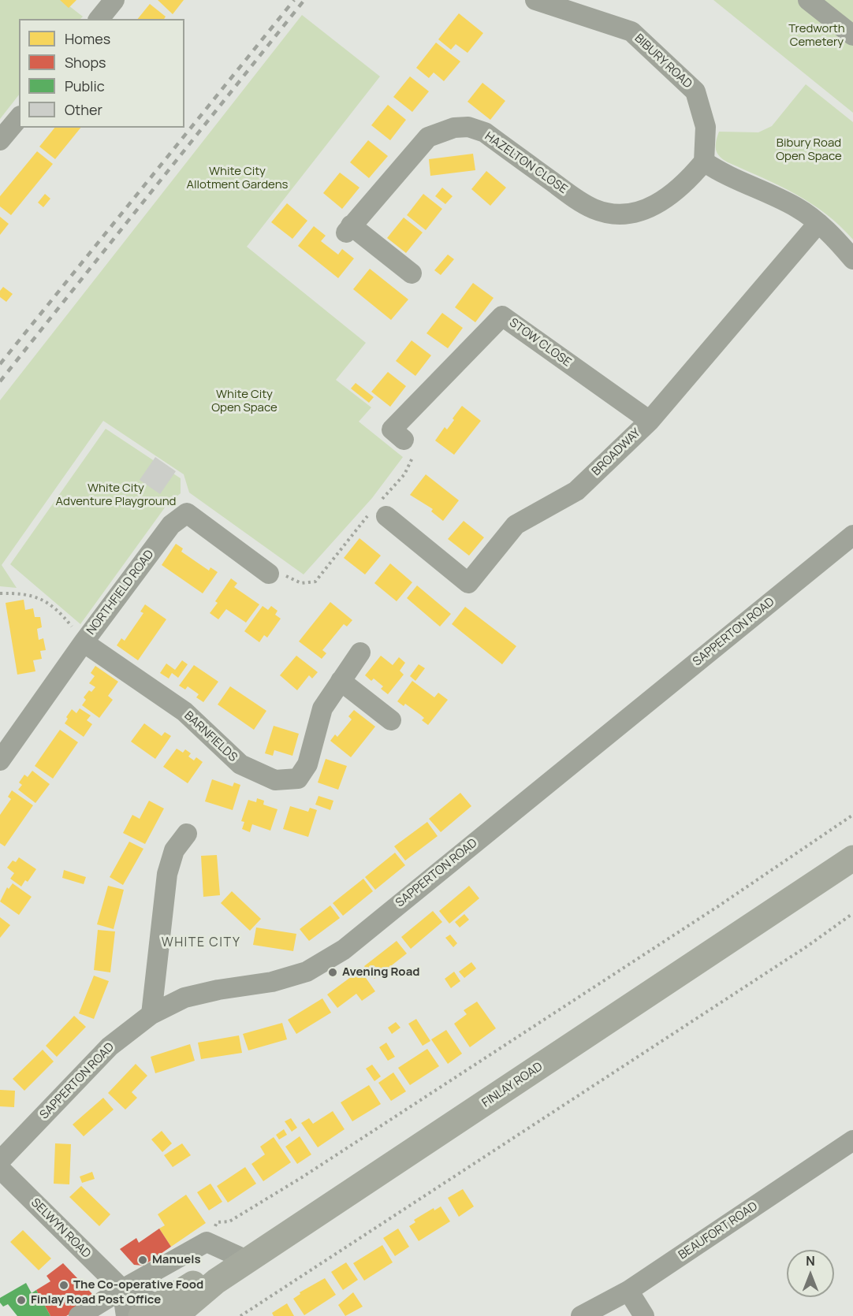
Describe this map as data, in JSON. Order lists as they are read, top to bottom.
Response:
{
  "streets": {
    "highway": ["FINLAY ROAD"],
    "street": [
      "BIBURY ROAD",
      "HAZELTON CLOSE",
      "STOW CLOSE",
      "BROADWAY",
      "NORTHFIELD ROAD",
      "SAPPERTON ROAD",
      "BARNFIELDS",
      "SELWYN ROAD",
      "BEAUFORT ROAD"
    ]
  },
  "crossings": [
    ["BIBURY ROAD", "HAZELTON CLOSE"],
    ["STOW CLOSE", "BROADWAY"],
    ["NORTHFIELD ROAD", "BARNFIELDS"],
    ["FINLAY ROAD", "SELWYN ROAD"]
  ],
  "districts": ["WHITE CITY"],
  "parks": [
    "Tredworth Cemetery",
    "Bibury Road Open Space",
    "White City Allotment Gardens",
    "White City Open Space",
    "White City Adventure Playground"
  ],
  "places": [
    "Avening Road",
    "Manuels",
    "The Co-operative Food",
    "Finlay Road Post Office"
  ],
  "legend": [
    "Homes",
    "Shops",
    "Public",
    "Other"
  ],
  "north": "top"
}
